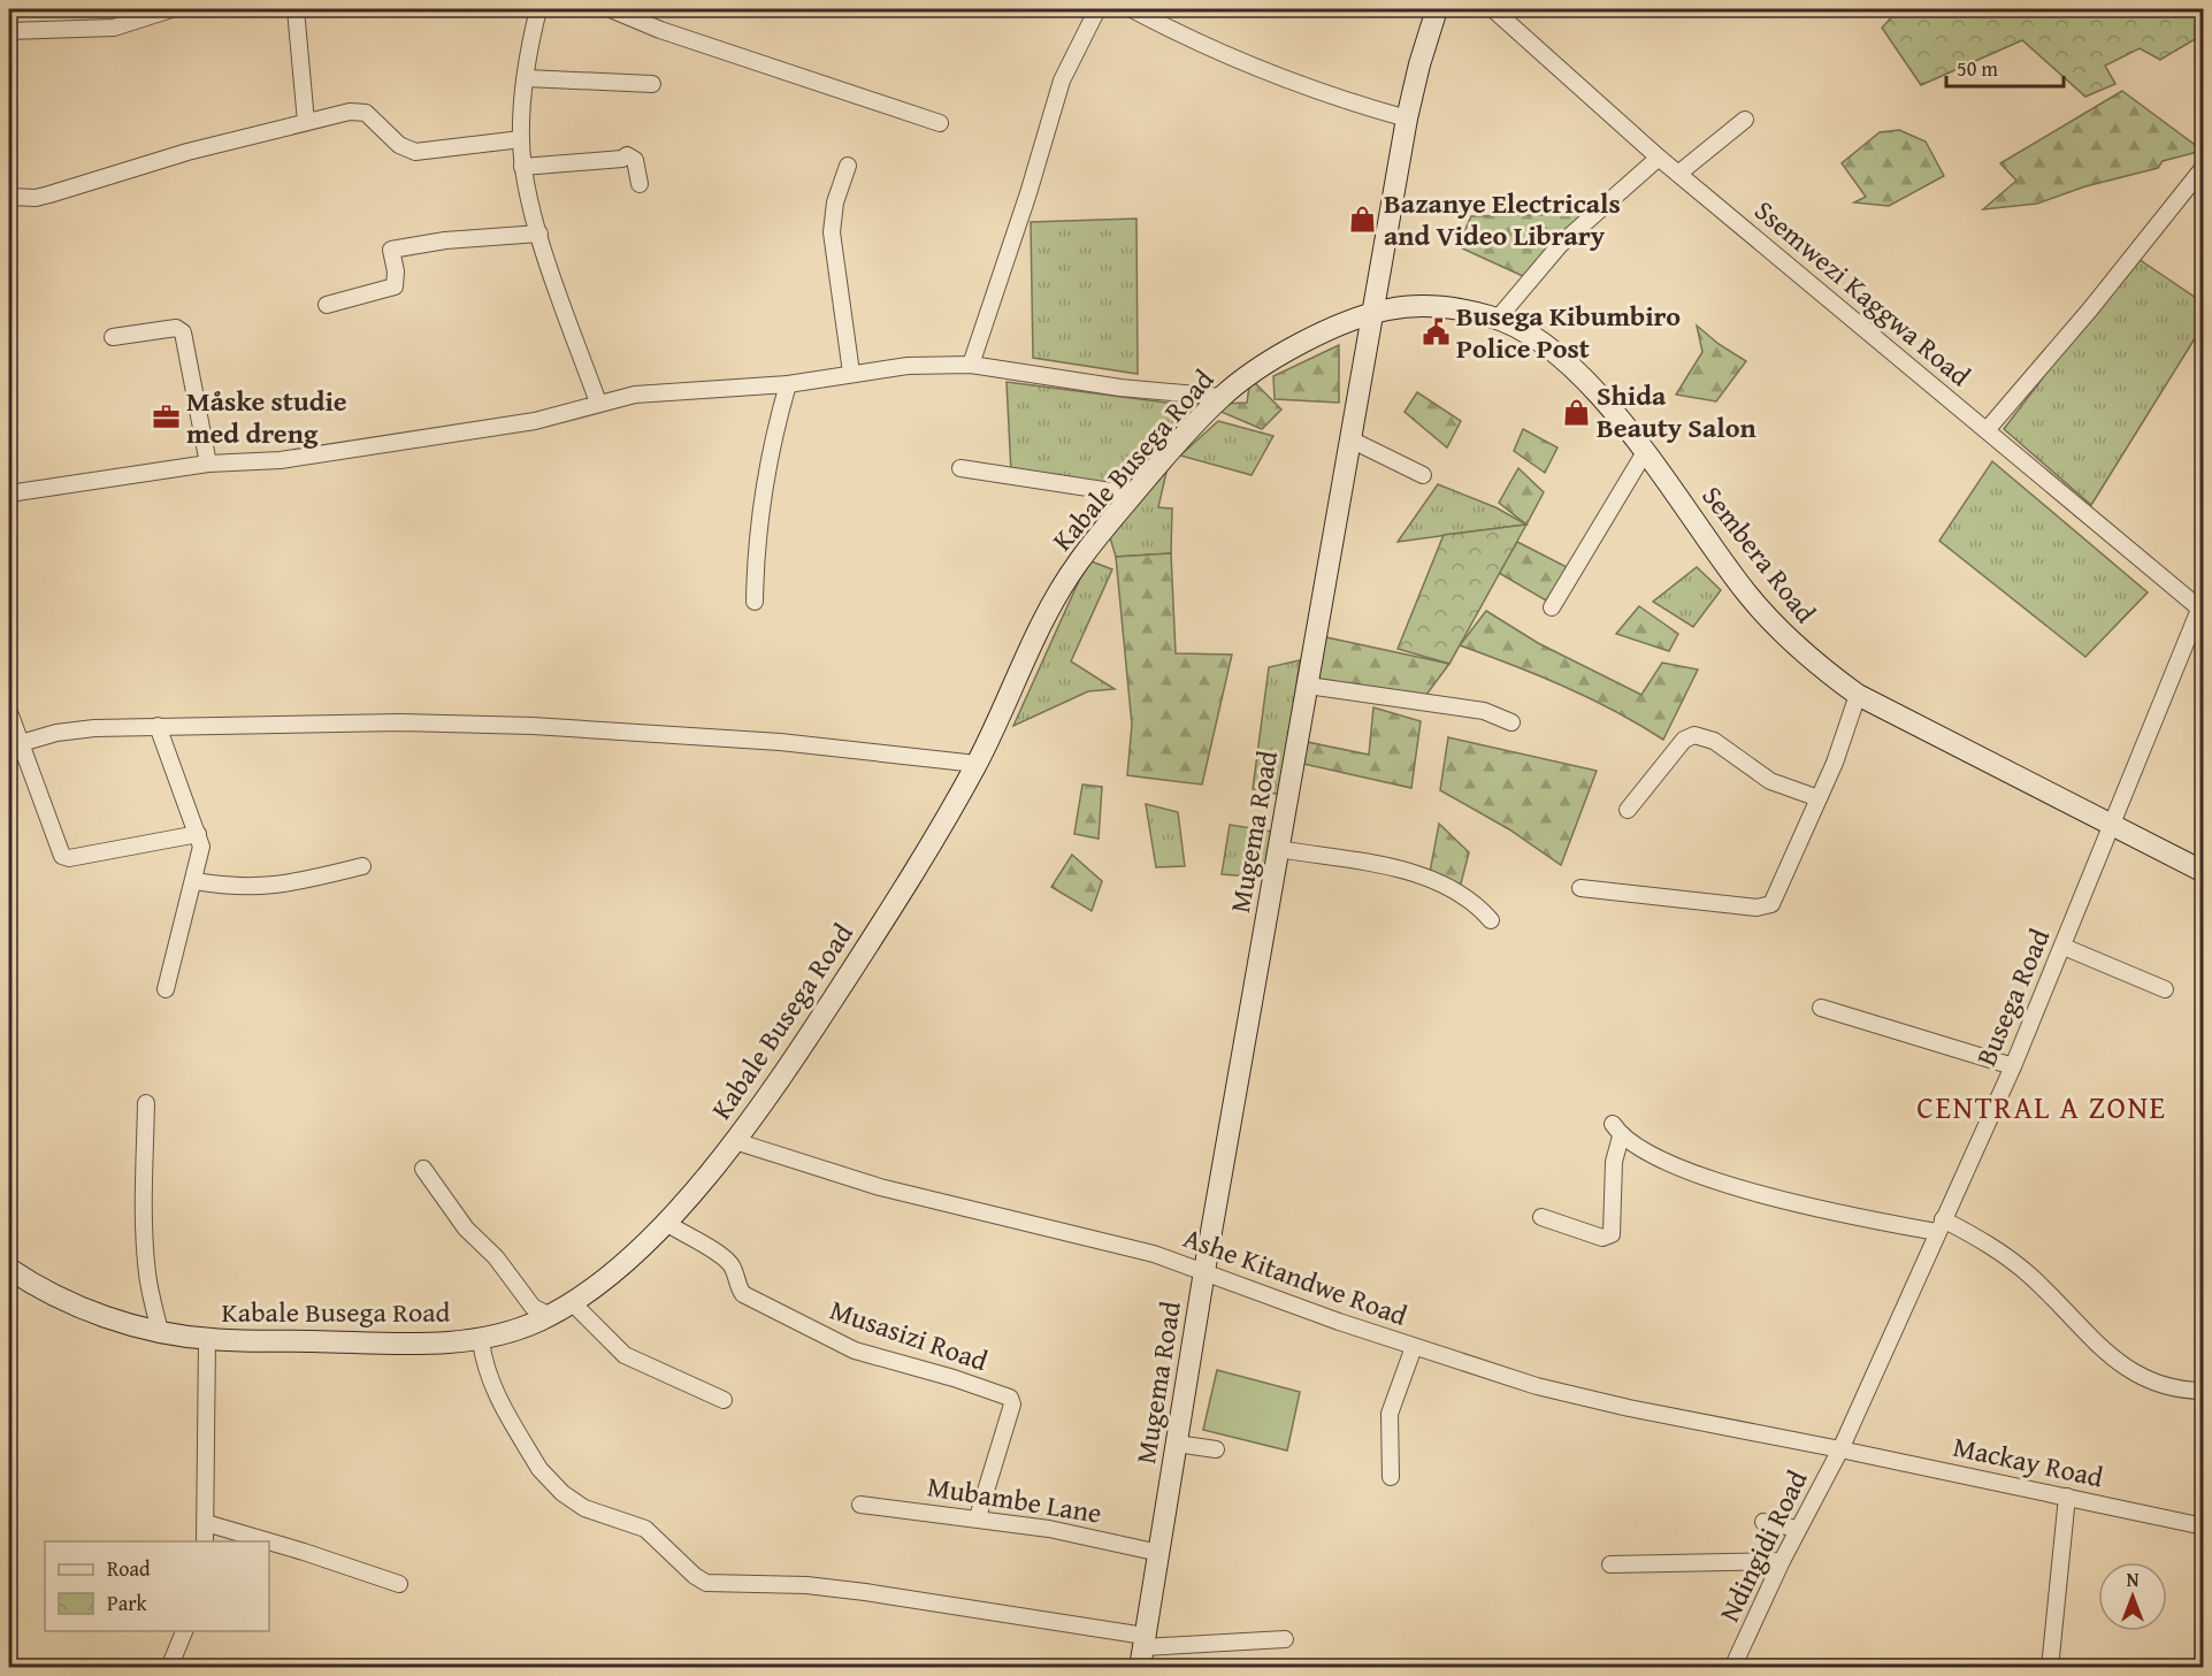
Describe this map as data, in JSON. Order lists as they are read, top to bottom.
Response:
{
  "streets": {
    "street": [
      "Ssemwezi Kaggwa Road",
      "Kabale Busega Road",
      "Sembera Road",
      "Mugema Road",
      "Busega Road",
      "Ashe Kitandwe Road",
      "Musasizi Road",
      "Mackay Road",
      "Mubambe Lane",
      "Ndingidi Road"
    ]
  },
  "crossings": [
    ["Ssemwezi Kaggwa Road", "Busega Road"],
    ["Kabale Busega Road", "Sembera Road"],
    ["Kabale Busega Road", "Mugema Road"],
    ["Kabale Busega Road", "Ashe Kitandwe Road"],
    ["Kabale Busega Road", "Musasizi Road"],
    ["Sembera Road", "Mugema Road"],
    ["Sembera Road", "Busega Road"],
    ["Mugema Road", "Ashe Kitandwe Road"],
    ["Mugema Road", "Mubambe Lane"],
    ["Busega Road", "Ashe Kitandwe Road"],
    ["Busega Road", "Mackay Road"],
    ["Busega Road", "Ndingidi Road"],
    ["Ashe Kitandwe Road", "Mackay Road"],
    ["Ashe Kitandwe Road", "Ndingidi Road"],
    ["Musasizi Road", "Mubambe Lane"],
    ["Mackay Road", "Ndingidi Road"]
  ],
  "districts": ["CENTRAL A ZONE"],
  "places": {
    "shop": ["Bazanye Electricals and Video Library", "Shida Beauty Salon"],
    "public building": ["Busega Kibumbiro Police Post"],
    "office": ["Måske studie med dreng"]
  },
  "legend": ["Road", "Park"],
  "scale_bar": "50 m",
  "north": "top"
}
